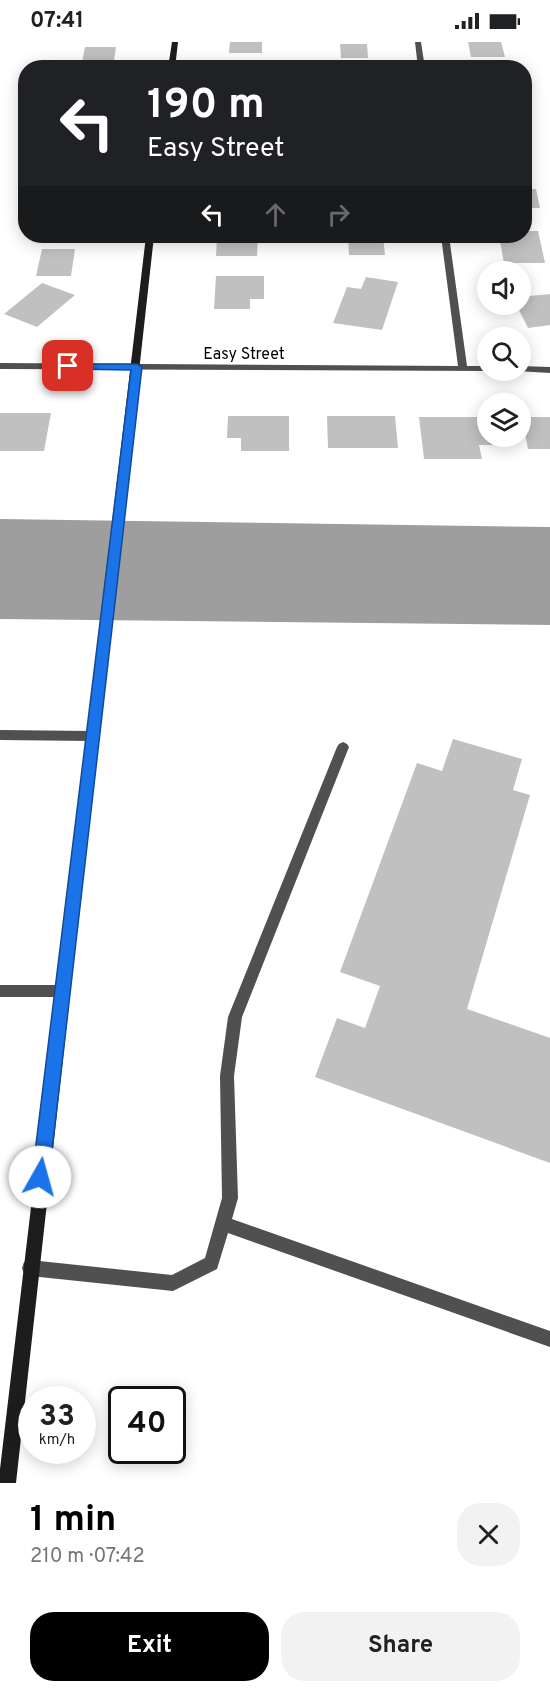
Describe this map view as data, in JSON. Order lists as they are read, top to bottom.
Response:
{
  "streets": {
    "street": ["Easy Street"]
  },
  "page": {
    "status": "07:41",
    "turn": ["190 m", "Easy Street"],
    "speed": "33 km/h",
    "limit": "40",
    "heading": ["1 min", "210 m · 07:42"],
    "buttons": ["Exit", "Share"]
  }
}
